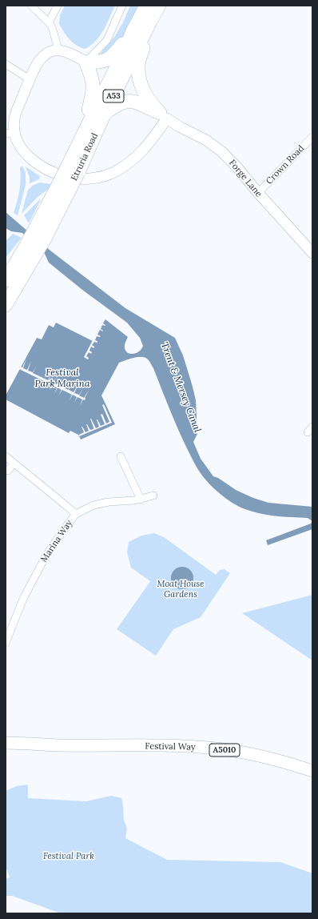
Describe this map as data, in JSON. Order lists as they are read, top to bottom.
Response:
{
  "streets": {
    "highway": ["A53", "Etruria Road"],
    "main road": ["Festival Way", "A5010"],
    "street": ["Crown Road", "Forge Lane", "Marina Way"]
  },
  "crossings": [
    ["Crown Road", "Forge Lane"]
  ],
  "water": ["Festival Park Marina", "Trent & Mersey Canal"],
  "parks": ["Moat House Gardens", "Festival Park"]
}
